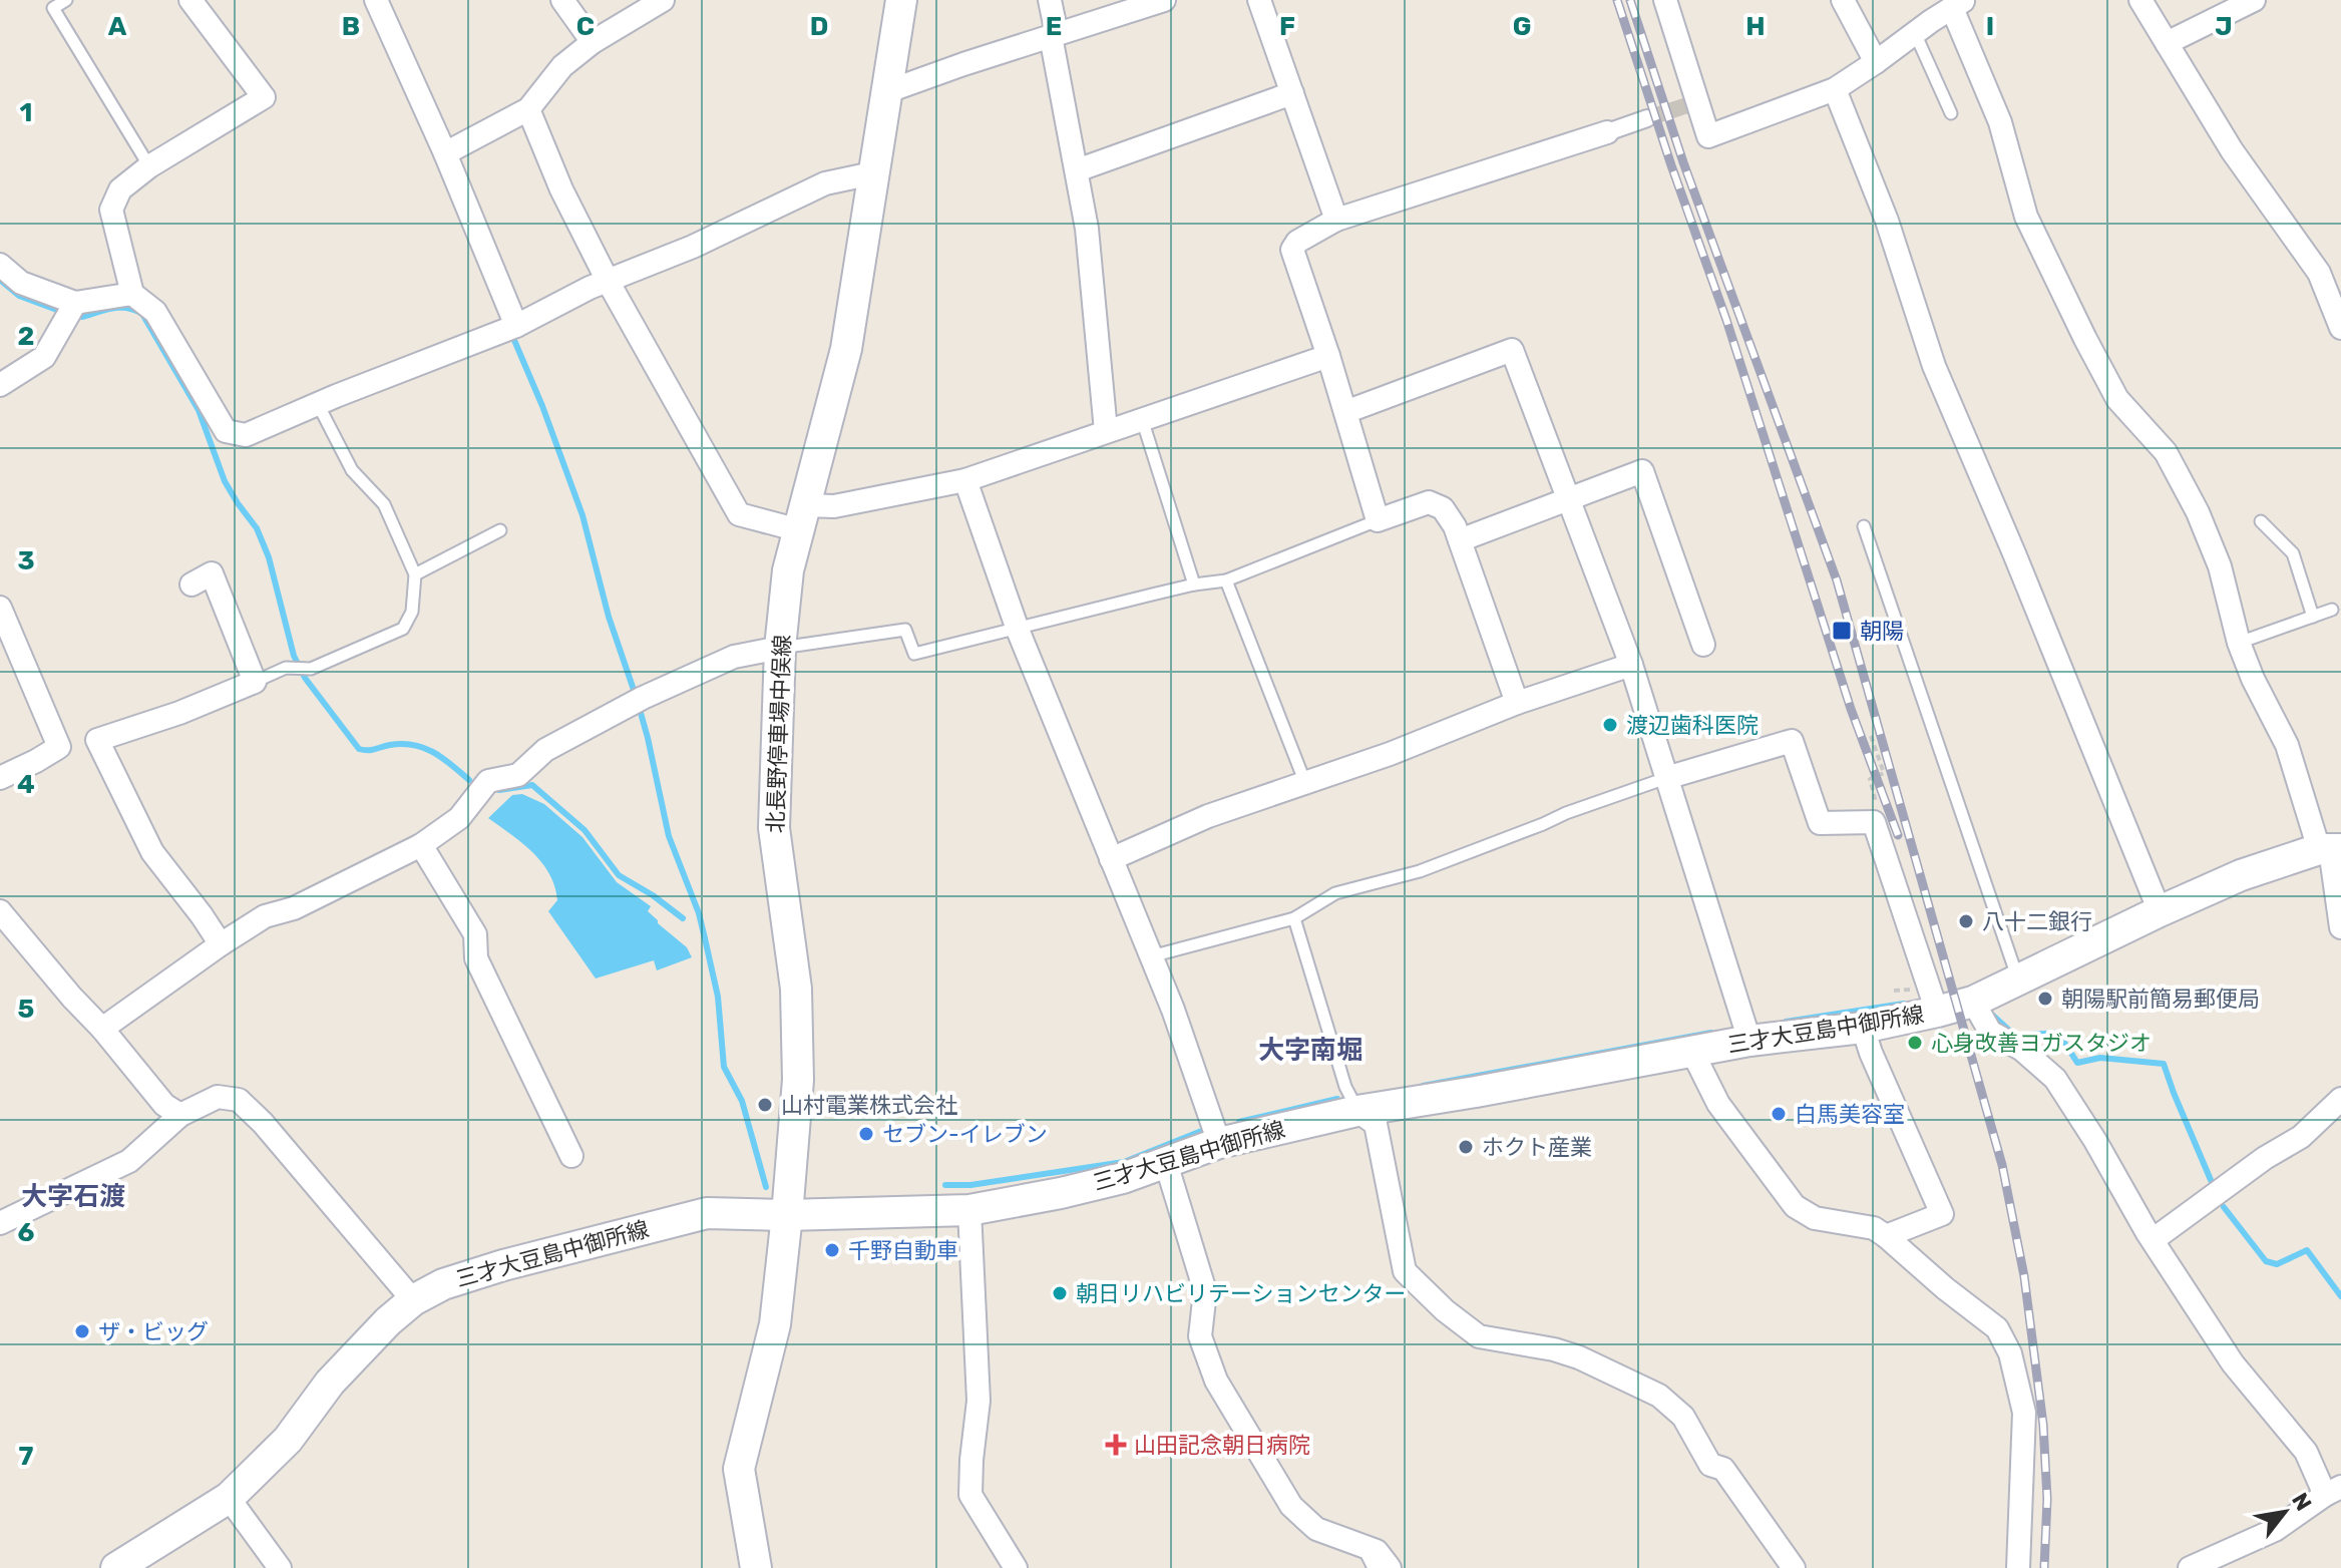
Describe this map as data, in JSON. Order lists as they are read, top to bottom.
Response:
{
  "streets": {
    "main road": ["北長野停車場中俣線", "三才大豆島中御所線"]
  },
  "crossings": [
    ["北長野停車場中俣線", "三才大豆島中御所線"]
  ],
  "districts": ["大字南堀", "大字石渡"],
  "places": {
    "transit": ["朝陽"],
    "other": [
      "渡辺歯科医院",
      "八十二銀行",
      "朝陽駅前簡易郵便局",
      "心身改善ヨガスタジオ",
      "山村電業株式会社",
      "白馬美容室",
      "セブン-イレブン",
      "ホクト産業",
      "千野自動車",
      "朝日リハビリテーションセンター",
      "ザ・ビッグ"
    ],
    "health": ["山田記念朝日病院"]
  },
  "north": "top right",
  "grid": {
    "columns": [
      "A",
      "B",
      "C",
      "D",
      "E",
      "F",
      "G",
      "H",
      "I",
      "J"
    ],
    "rows": [
      "1",
      "2",
      "3",
      "4",
      "5",
      "6",
      "7"
    ]
  }
}
